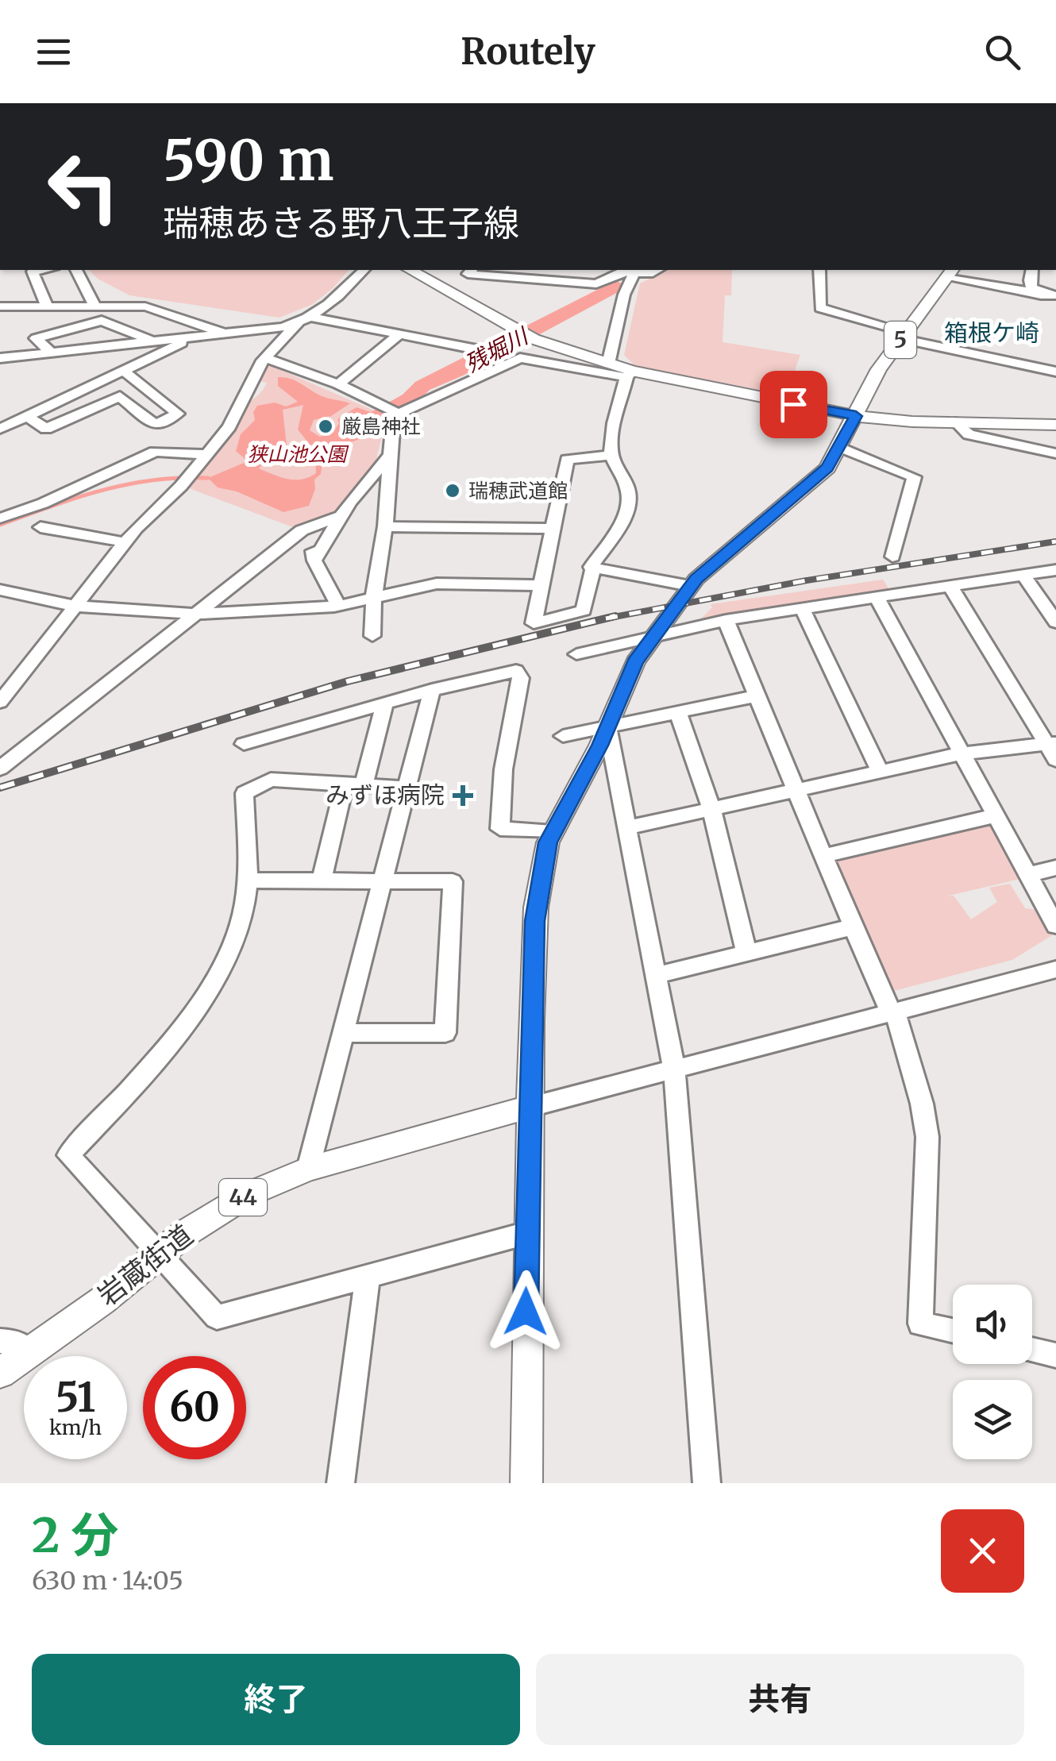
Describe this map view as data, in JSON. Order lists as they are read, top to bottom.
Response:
{
  "streets": {
    "main road": ["5", "44", "岩蔵街道"]
  },
  "crossings": [
    ["5", "岩蔵街道"]
  ],
  "districts": ["箱根ケ崎"],
  "water": ["残堀川"],
  "parks": ["狭山池公園"],
  "places": {
    "other": ["厳島神社", "瑞穂武道館"],
    "health": ["みずほ病院"]
  },
  "page": {
    "header": "Routely",
    "turn": ["590 m", "瑞穂あきる野八王子線"],
    "speed": "51 km/h",
    "limit": "60",
    "heading": ["2 分", "630 m · 14:05"],
    "buttons": ["終了", "共有"]
  }
}
